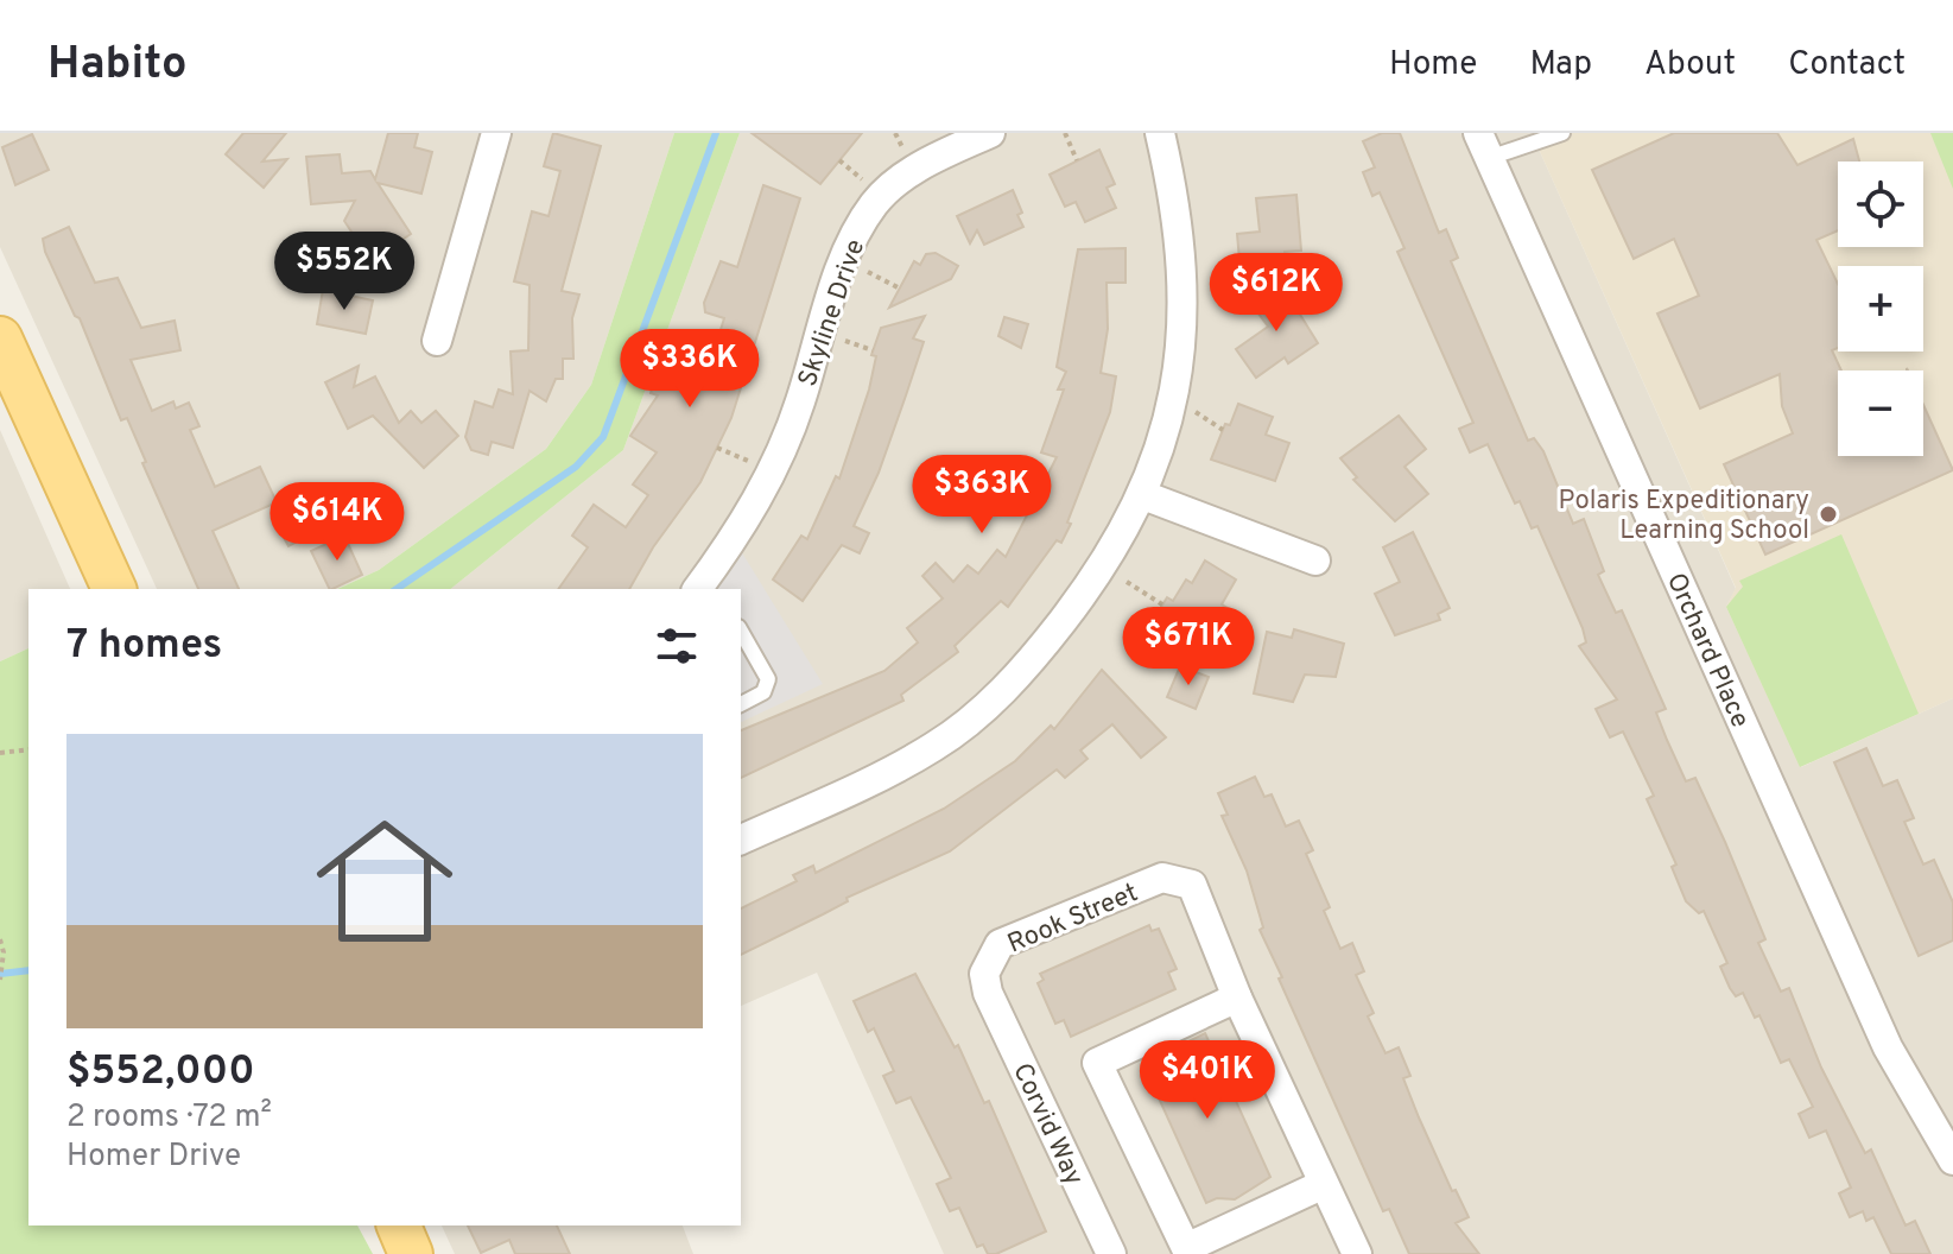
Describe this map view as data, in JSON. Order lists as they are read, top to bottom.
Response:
{
  "streets": {
    "street": [
      "Skyline Drive",
      "Orchard Place",
      "Rook Street",
      "Corvid Way"
    ]
  },
  "crossings": [
    ["Rook Street", "Corvid Way"]
  ],
  "places": ["Polaris Expeditionary Learning School"],
  "page": {
    "header": "Habito",
    "nav": [
      "Home",
      "Map",
      "About",
      "Contact"
    ],
    "map_buttons": ["+", "−"],
    "price": [
      "$552K",
      "$612K",
      "$336K",
      "$363K",
      "$614K",
      "$671K",
      "$401K"
    ],
    "heading": "7 homes",
    "list": [
      {
        "name": "$552,000",
        "note": "2 rooms · 72 m² · Homer Drive"
      }
    ]
  }
}
